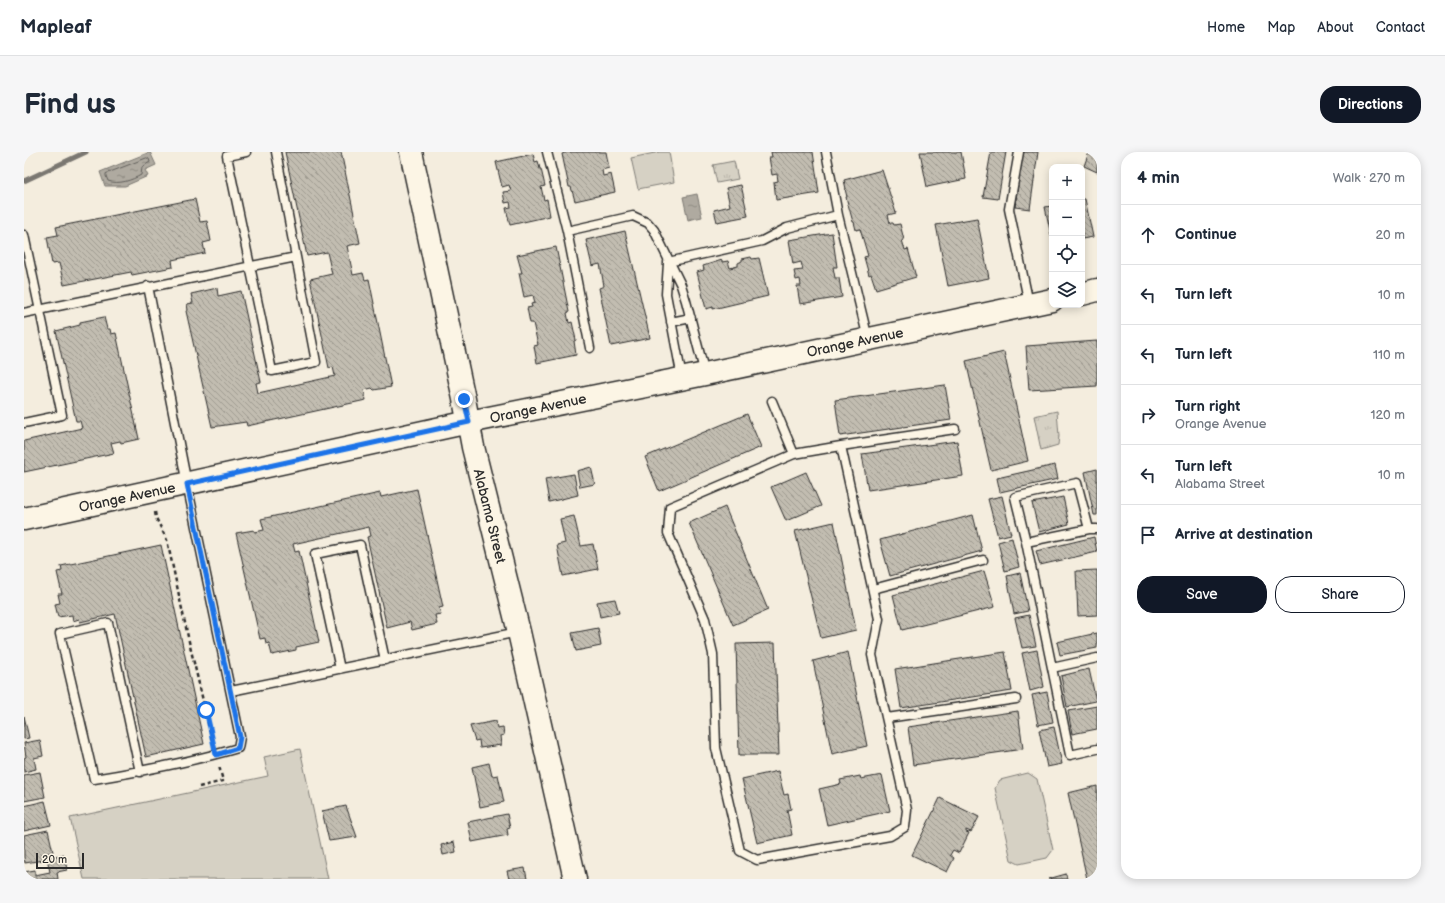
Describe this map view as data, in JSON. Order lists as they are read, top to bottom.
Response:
{
  "streets": {
    "street": ["Orange Avenue", "Alabama Street"]
  },
  "crossings": [
    ["Orange Avenue", "Alabama Street"]
  ],
  "scale_bar": "20 m",
  "page": {
    "header": "Mapleaf",
    "nav": [
      "Home",
      "Map",
      "About",
      "Contact"
    ],
    "buttons": [
      "Directions",
      ["Save", "Share"]
    ],
    "title": "Find us",
    "heading": ["4 min", "Walk · 270 m"],
    "map_buttons": ["+", "−"],
    "list": [
      ["Continue", "20 m"],
      ["Turn left", "10 m"],
      ["Turn left", "110 m"],
      ["Turn right", "Orange Avenue", "120 m"],
      ["Turn left", "Alabama Street", "10 m"],
      "Arrive at destination"
    ],
    "scale": "20 m"
  }
}
